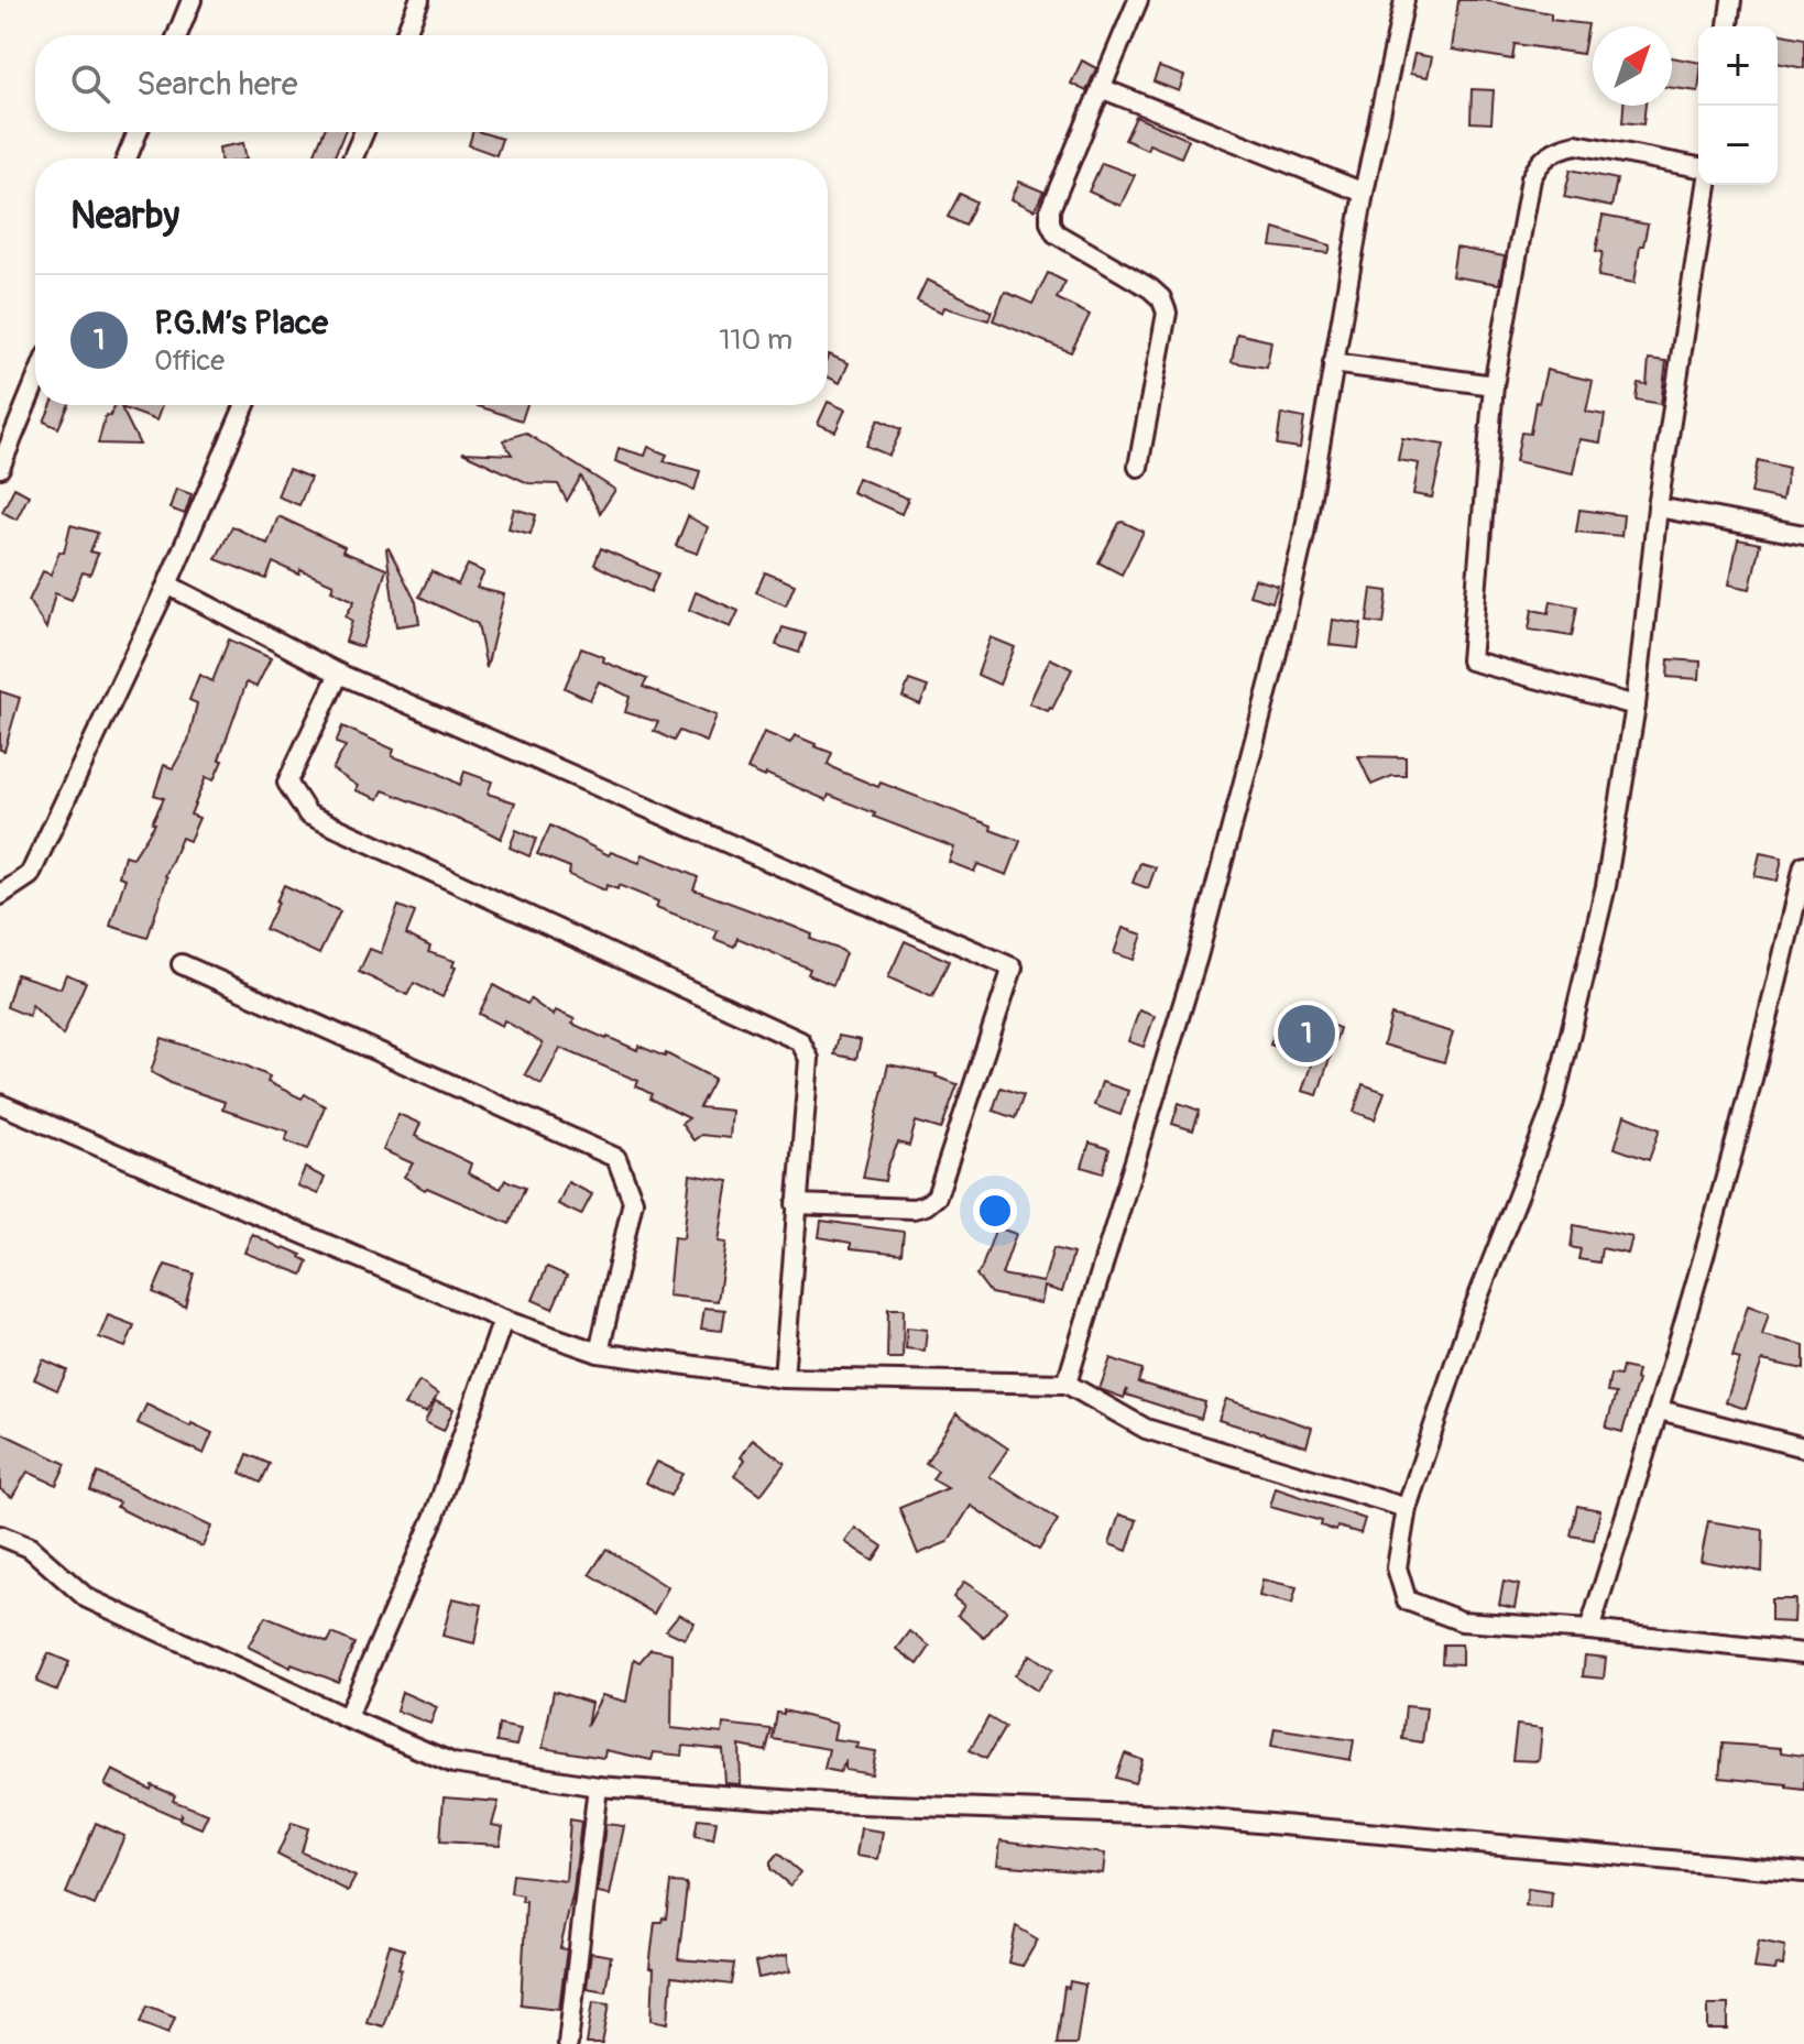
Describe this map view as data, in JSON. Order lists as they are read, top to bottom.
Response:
{
  "north": "top right",
  "page": {
    "map_buttons": ["+", "−"],
    "search": "Search here",
    "heading": "Nearby",
    "list": [
      {
        "mark": "1",
        "name": "P.G.M’s Place",
        "note": "Office",
        "value": "110 m"
      }
    ],
    "pins": "1"
  }
}
